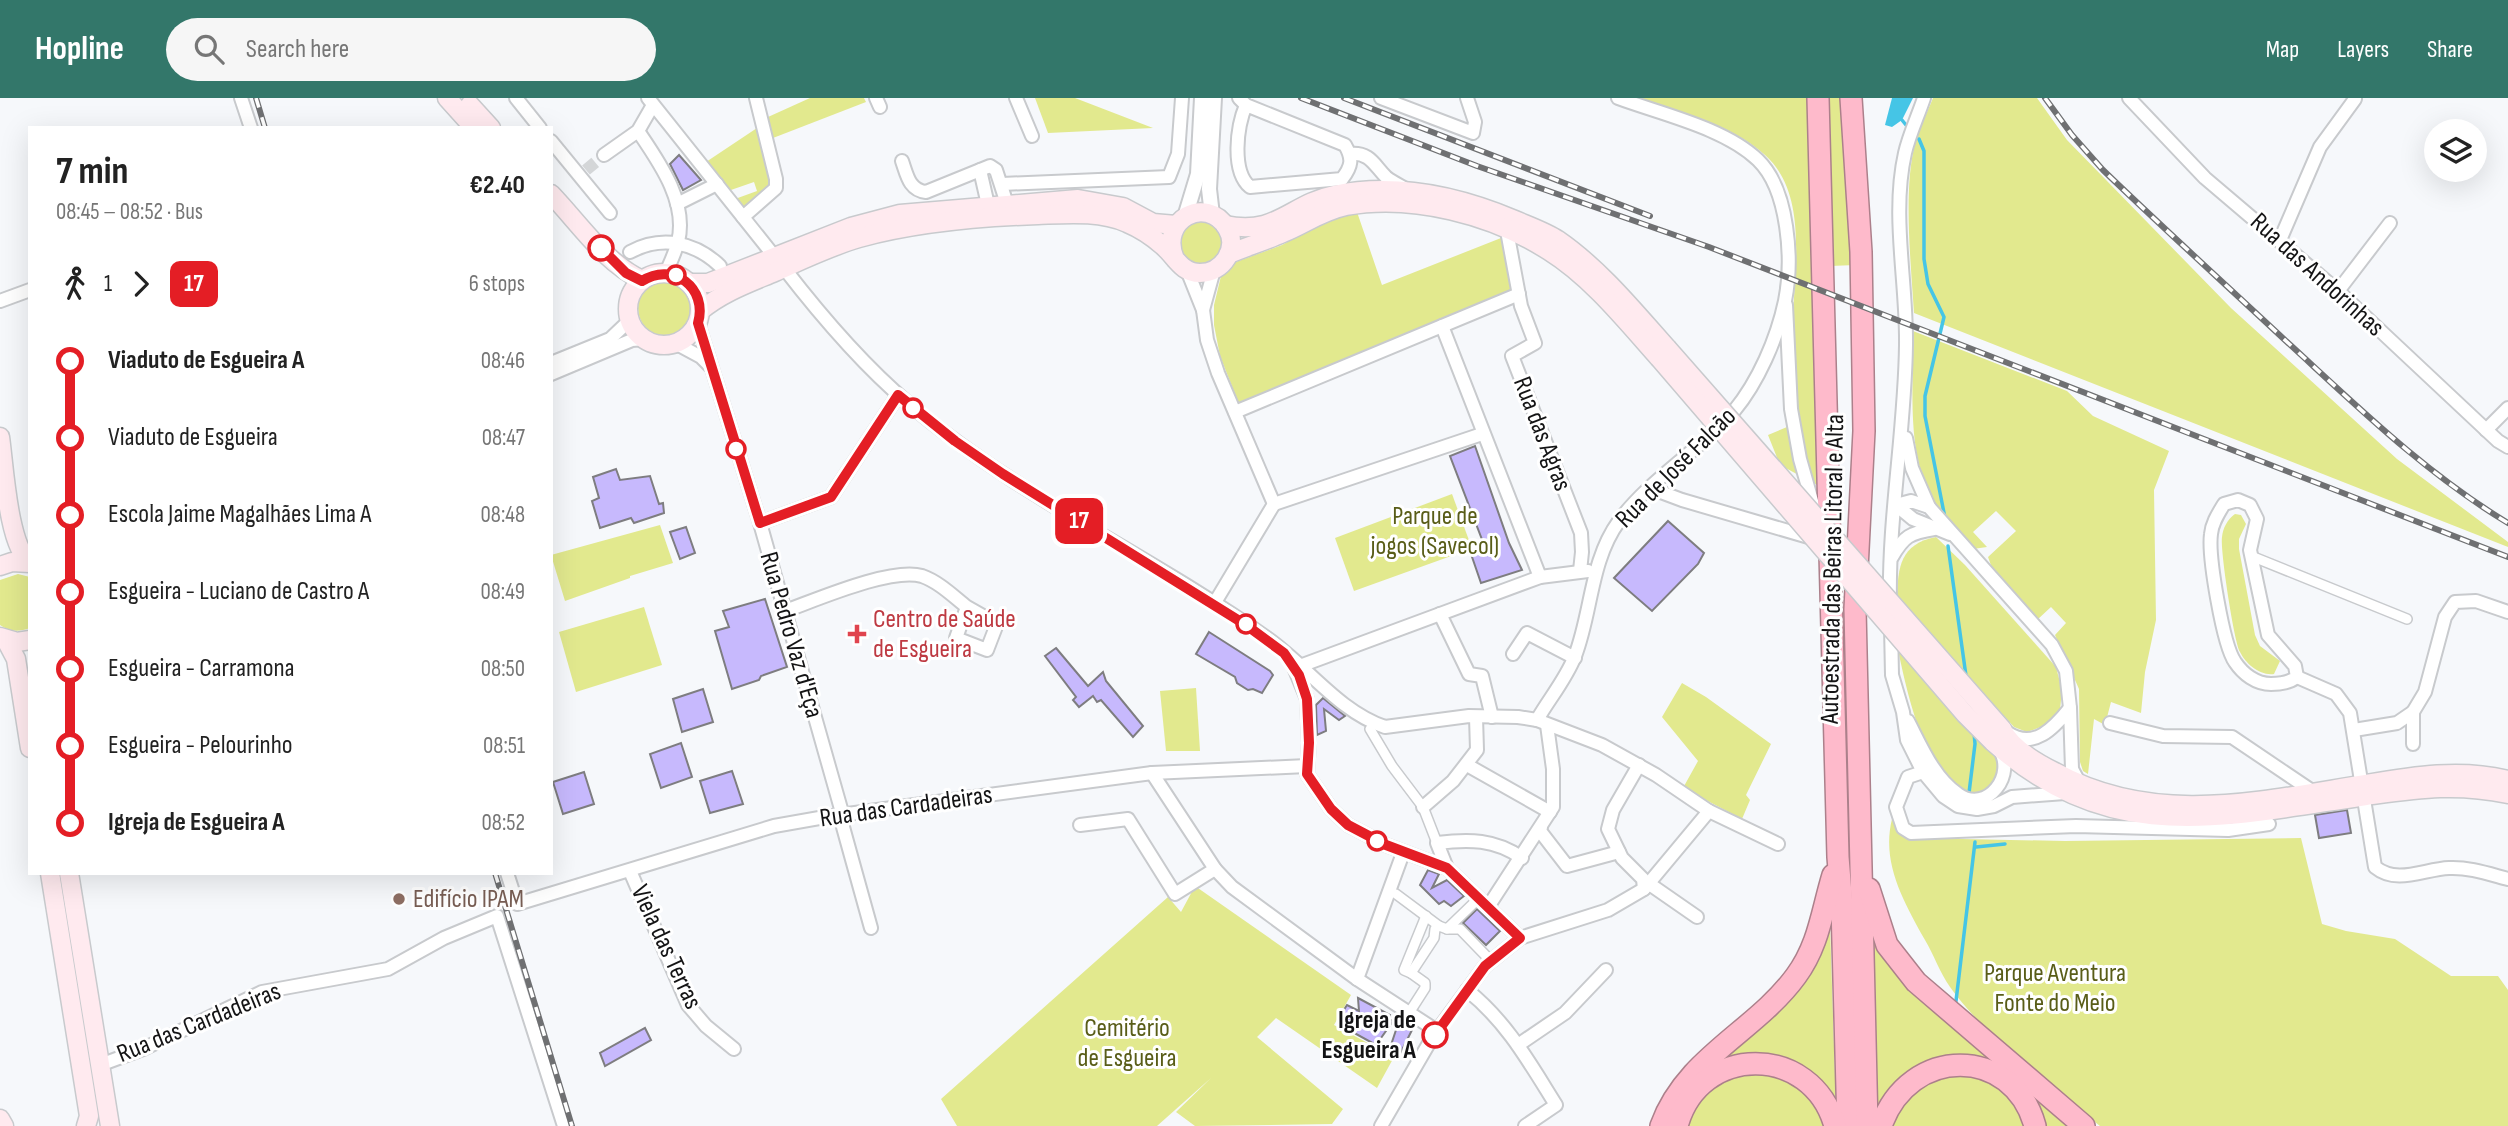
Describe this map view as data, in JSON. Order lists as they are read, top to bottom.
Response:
{
  "streets": {
    "highway": ["Autoestrada das Beiras Litoral e Alta"],
    "street": [
      "Rua das Andorinhas",
      "Rua das Agras",
      "Rua de José Falcão",
      "Rua Pedro Vaz d'Eça",
      "Rua das Cardadeiras",
      "Viela das Terras"
    ]
  },
  "crossings": [
    ["Rua Pedro Vaz d'Eça", "Rua das Cardadeiras"],
    ["Rua das Cardadeiras", "Viela das Terras"]
  ],
  "parks": ["Parque de jogos (Savecol)", "Parque Aventura Fonte do Meio", "Cemitério de Esgueira"],
  "places": {
    "health": ["Centro de Saúde de Esgueira"],
    "other": ["Edifício IPAM", "Igreja de Esgueira A"]
  },
  "lines": ["bus line 17"],
  "page": {
    "header": "Hopline",
    "search": "Search here",
    "nav": ["Map", "Layers", "Share"],
    "on_map": "17",
    "heading": ["7 min", "08:45 – 08:52 · Bus", "€2.40"],
    "legs": ["1", "17", "6 stops"],
    "list": [
      {
        "name": "Viaduto de Esgueira A",
        "value": "08:46"
      },
      {
        "name": "Viaduto de Esgueira",
        "value": "08:47"
      },
      {
        "name": "Escola Jaime Magalhães Lima A",
        "value": "08:48"
      },
      {
        "name": "Esgueira - Luciano de Castro A",
        "value": "08:49"
      },
      {
        "name": "Esgueira - Carramona",
        "value": "08:50"
      },
      {
        "name": "Esgueira - Pelourinho",
        "value": "08:51"
      },
      {
        "name": "Igreja de Esgueira A",
        "value": "08:52"
      }
    ]
  }
}
